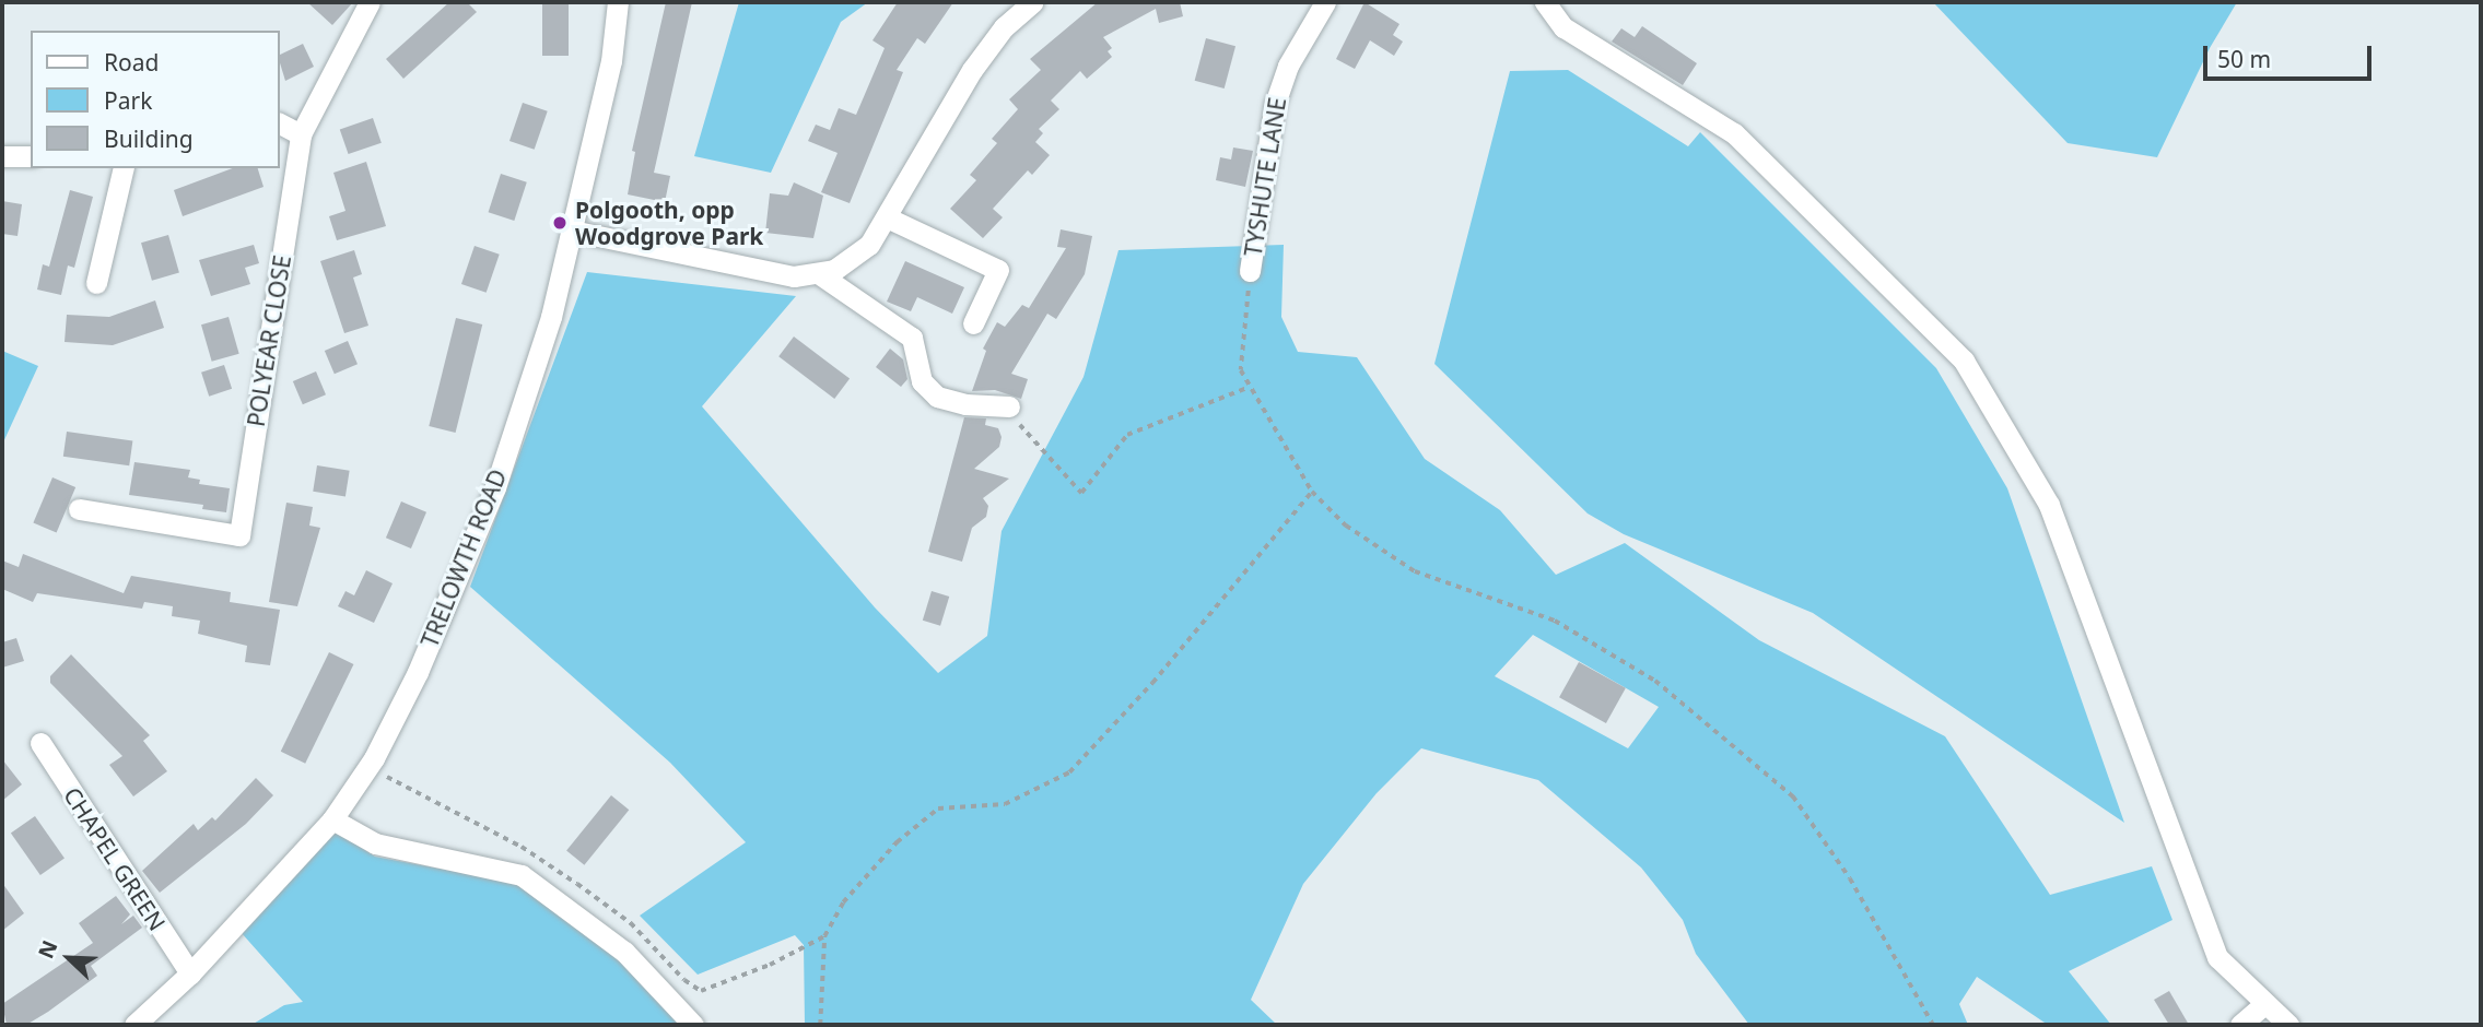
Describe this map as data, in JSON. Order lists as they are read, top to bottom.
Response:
{
  "streets": {
    "street": [
      "TYSHUTE LANE",
      "POLYEAR CLOSE",
      "TRELOWTH ROAD",
      "CHAPEL GREEN"
    ]
  },
  "crossings": [
    ["TRELOWTH ROAD", "CHAPEL GREEN"]
  ],
  "places": ["Polgooth, opp Woodgrove Park"],
  "legend": ["Road", "Park", "Building"],
  "scale_bar": "50 m",
  "north": "top left"
}
